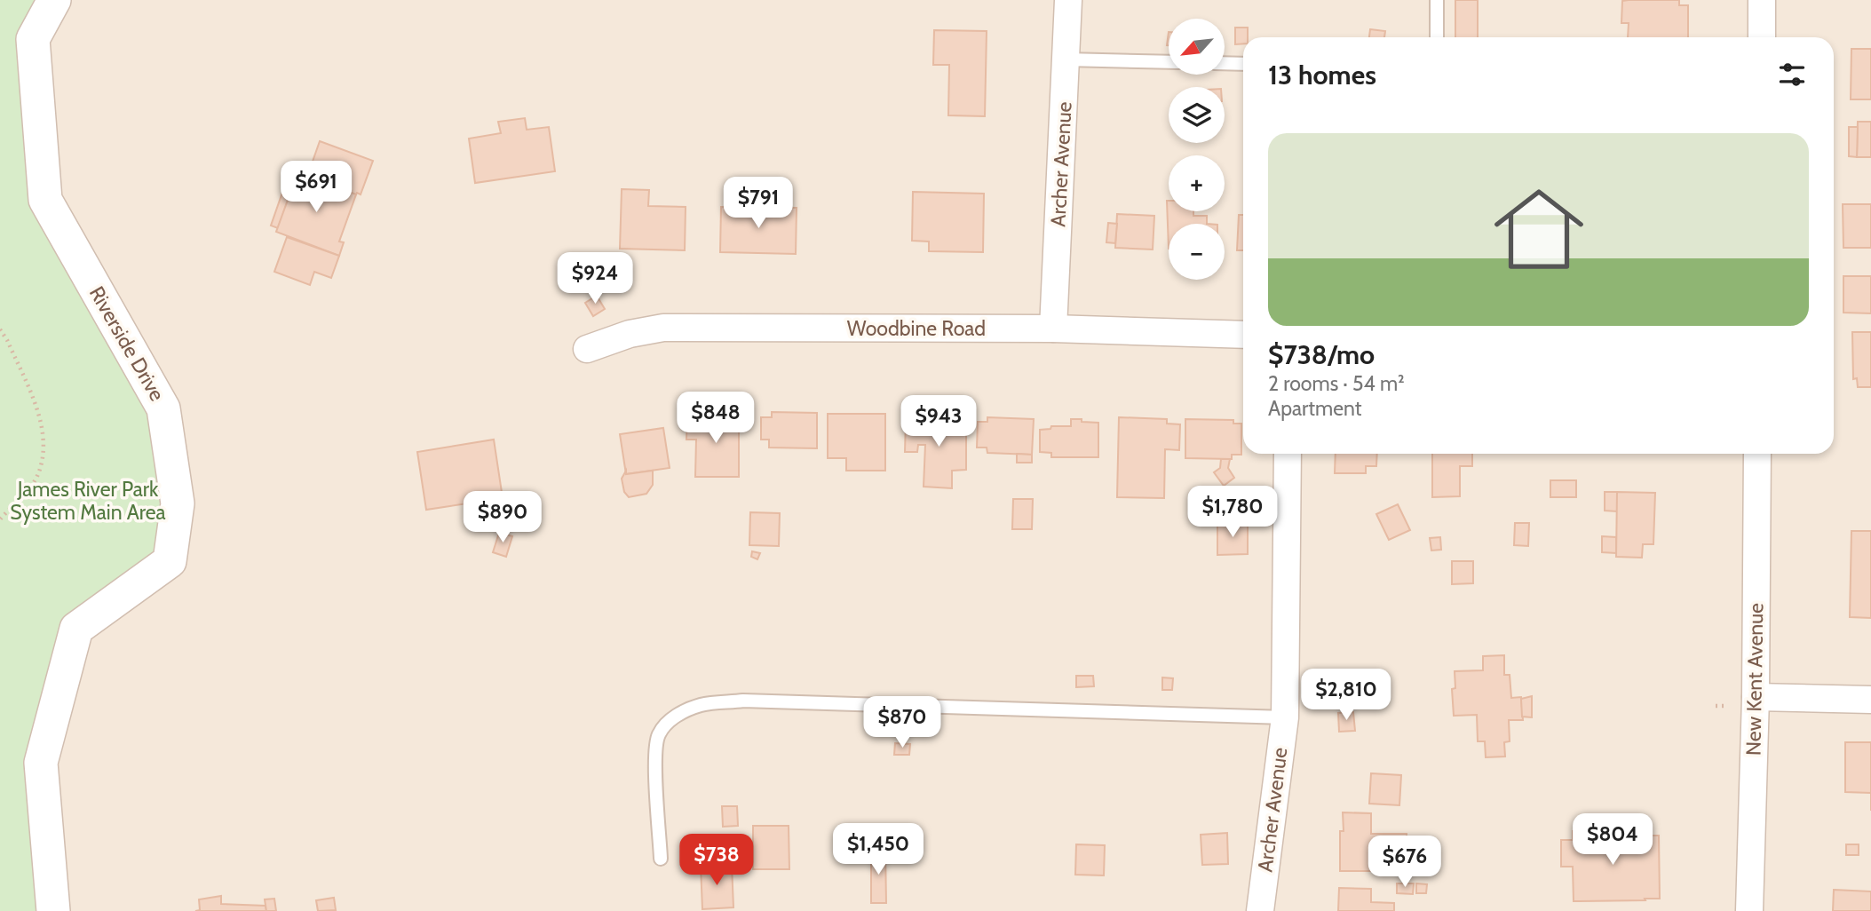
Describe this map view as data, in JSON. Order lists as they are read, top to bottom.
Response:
{
  "streets": {
    "street": [
      "Archer Avenue",
      "Woodbine Road",
      "Riverside Drive",
      "New Kent Avenue"
    ]
  },
  "crossings": [
    ["Archer Avenue", "Woodbine Road"]
  ],
  "parks": ["James River Park System Main Area"],
  "north": "bottom left",
  "page": {
    "map_buttons": ["+", "−"],
    "heading": "13 homes",
    "list": [
      {
        "name": "$738/mo",
        "note": "2 rooms · 54 m² · Apartment"
      }
    ],
    "price": [
      "$691",
      "$791",
      "$924",
      "$848",
      "$943",
      "$1,780",
      "$890",
      "$2,810",
      "$870",
      "$804",
      "$1,450",
      "$738",
      "$676"
    ]
  }
}
